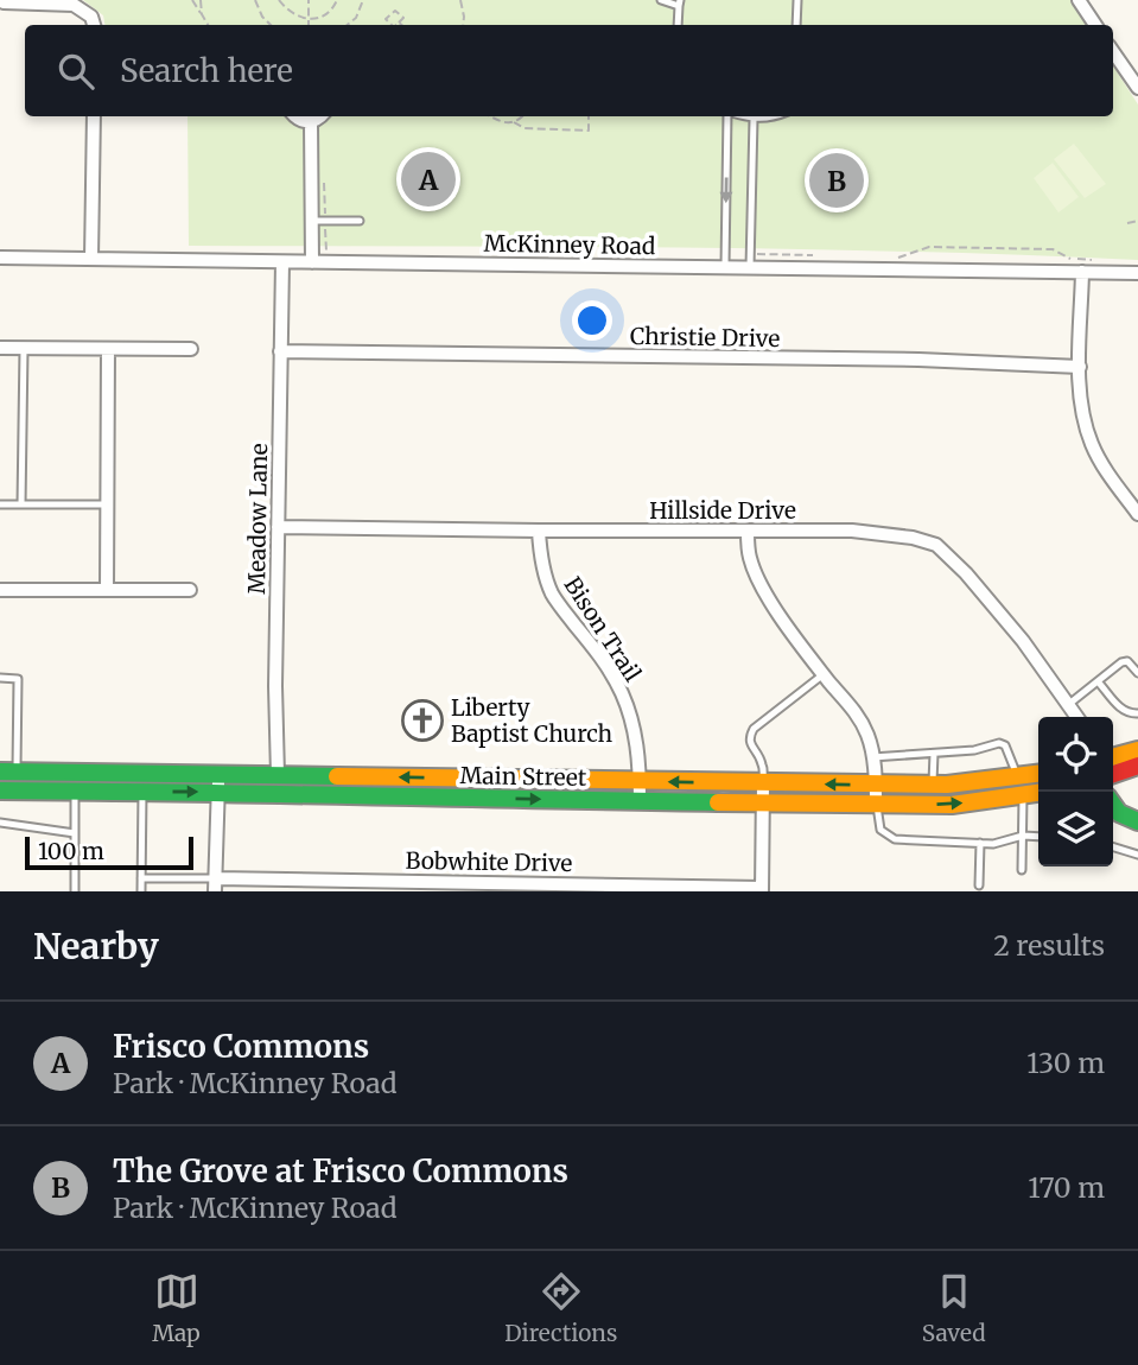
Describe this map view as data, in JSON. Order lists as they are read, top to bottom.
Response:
{
  "streets": {
    "main road": ["Main Street"],
    "street": [
      "McKinney Road",
      "Christie Drive",
      "Hillside Drive",
      "Meadow Lane",
      "Bison Trail",
      "Bobwhite Drive"
    ]
  },
  "crossings": [
    ["McKinney Road", "Meadow Lane"],
    ["Christie Drive", "Meadow Lane"],
    ["Hillside Drive", "Meadow Lane"],
    ["Hillside Drive", "Bison Trail"],
    ["Meadow Lane", "Main Street"],
    ["Bison Trail", "Main Street"]
  ],
  "places": {
    "church": ["Liberty Baptist Church"]
  },
  "scale_bar": "100 m",
  "page": {
    "search": "Search here",
    "pins": ["A", "B"],
    "scale": "100 m",
    "heading": ["Nearby", "2 results"],
    "list": [
      {
        "mark": "A",
        "name": "Frisco Commons",
        "note": "Park · McKinney Road",
        "value": "130 m"
      },
      {
        "mark": "B",
        "name": "The Grove at Frisco Commons",
        "note": "Park · McKinney Road",
        "value": "170 m"
      }
    ],
    "nav": ["Map", "Directions", "Saved"]
  }
}
